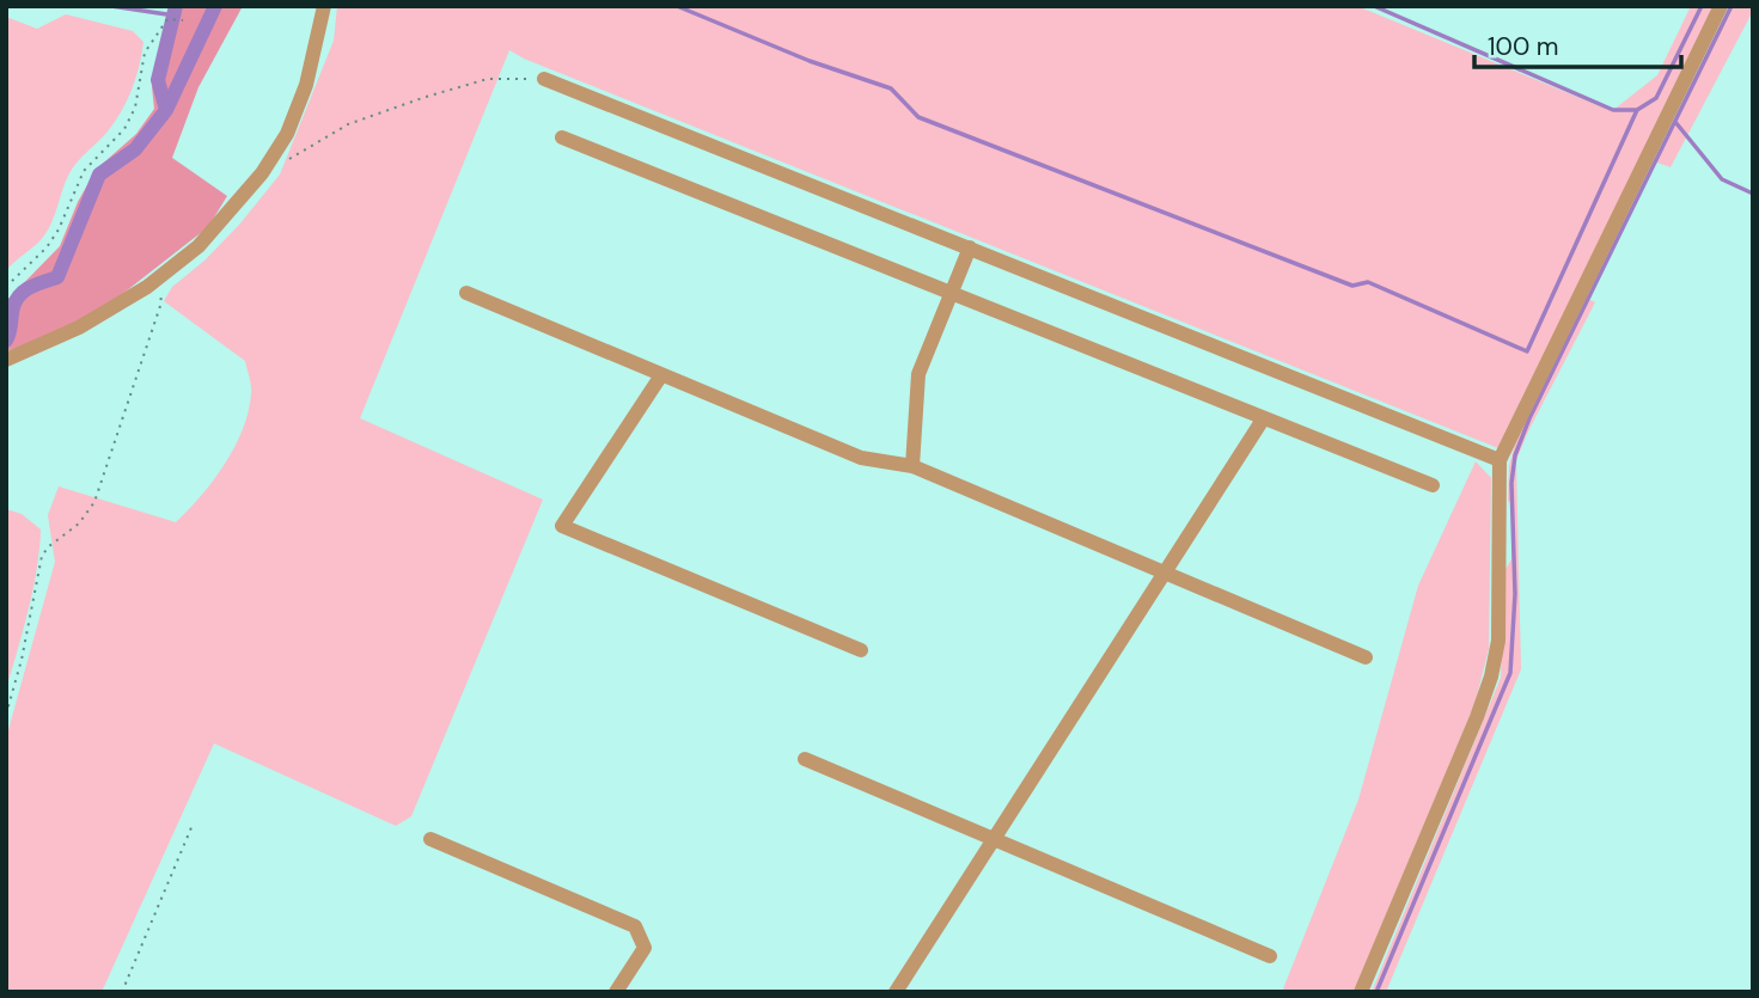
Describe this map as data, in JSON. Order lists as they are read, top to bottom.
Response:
{
  "scale_bar": "100 m"
}
